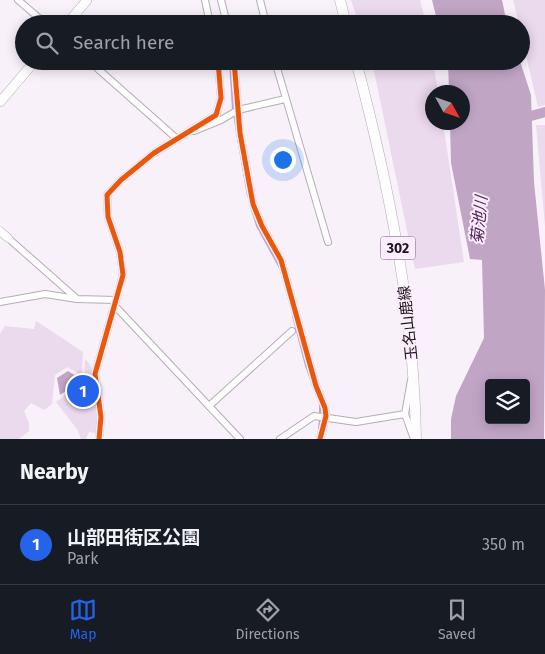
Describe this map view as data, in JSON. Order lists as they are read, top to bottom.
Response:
{
  "streets": {
    "main road": ["302", "玉名山鹿線"]
  },
  "water": ["菊池川"],
  "north": "bottom right",
  "page": {
    "search": "Search here",
    "pins": "1",
    "heading": "Nearby",
    "list": [
      {
        "mark": "1",
        "name": "山部田街区公園",
        "note": "Park",
        "value": "350 m"
      }
    ],
    "nav": ["Map", "Directions", "Saved"]
  }
}
